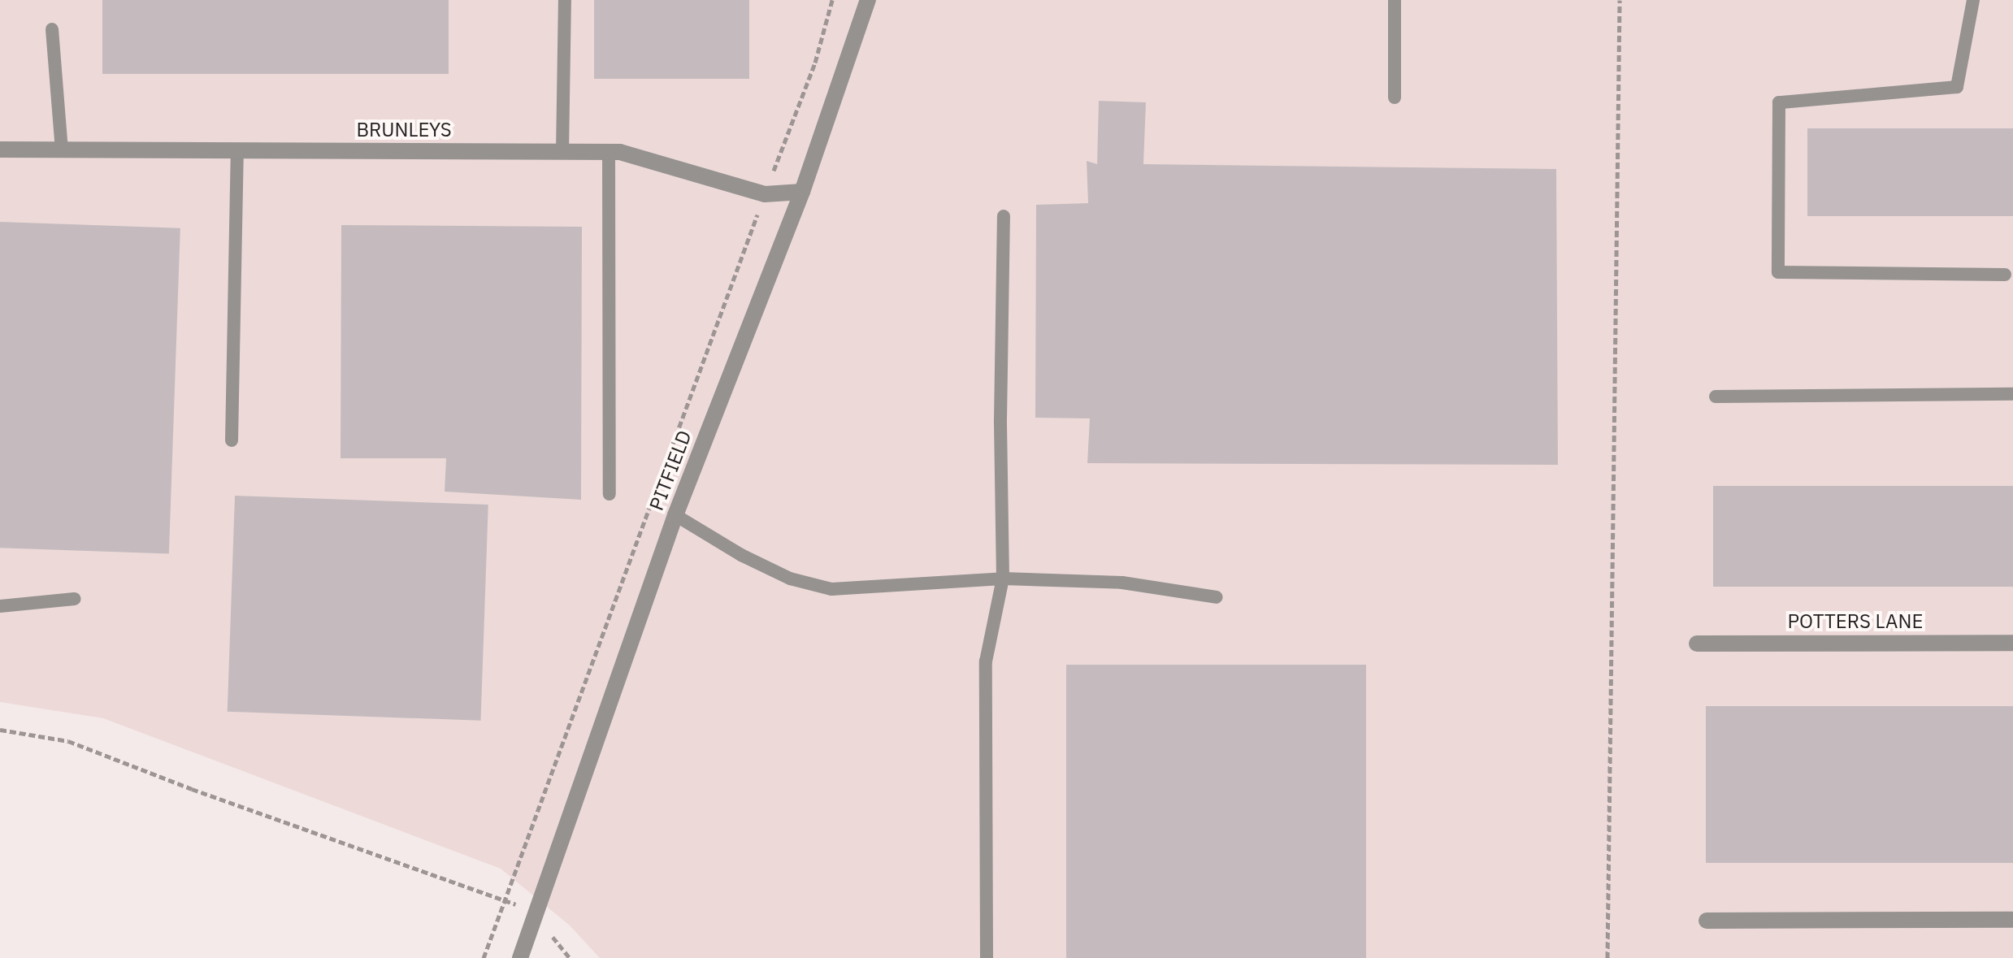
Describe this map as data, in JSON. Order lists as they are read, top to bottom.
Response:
{
  "streets": {
    "street": ["BRUNLEYS", "PITFIELD", "POTTERS LANE"]
  },
  "crossings": [
    ["BRUNLEYS", "PITFIELD"]
  ]
}
